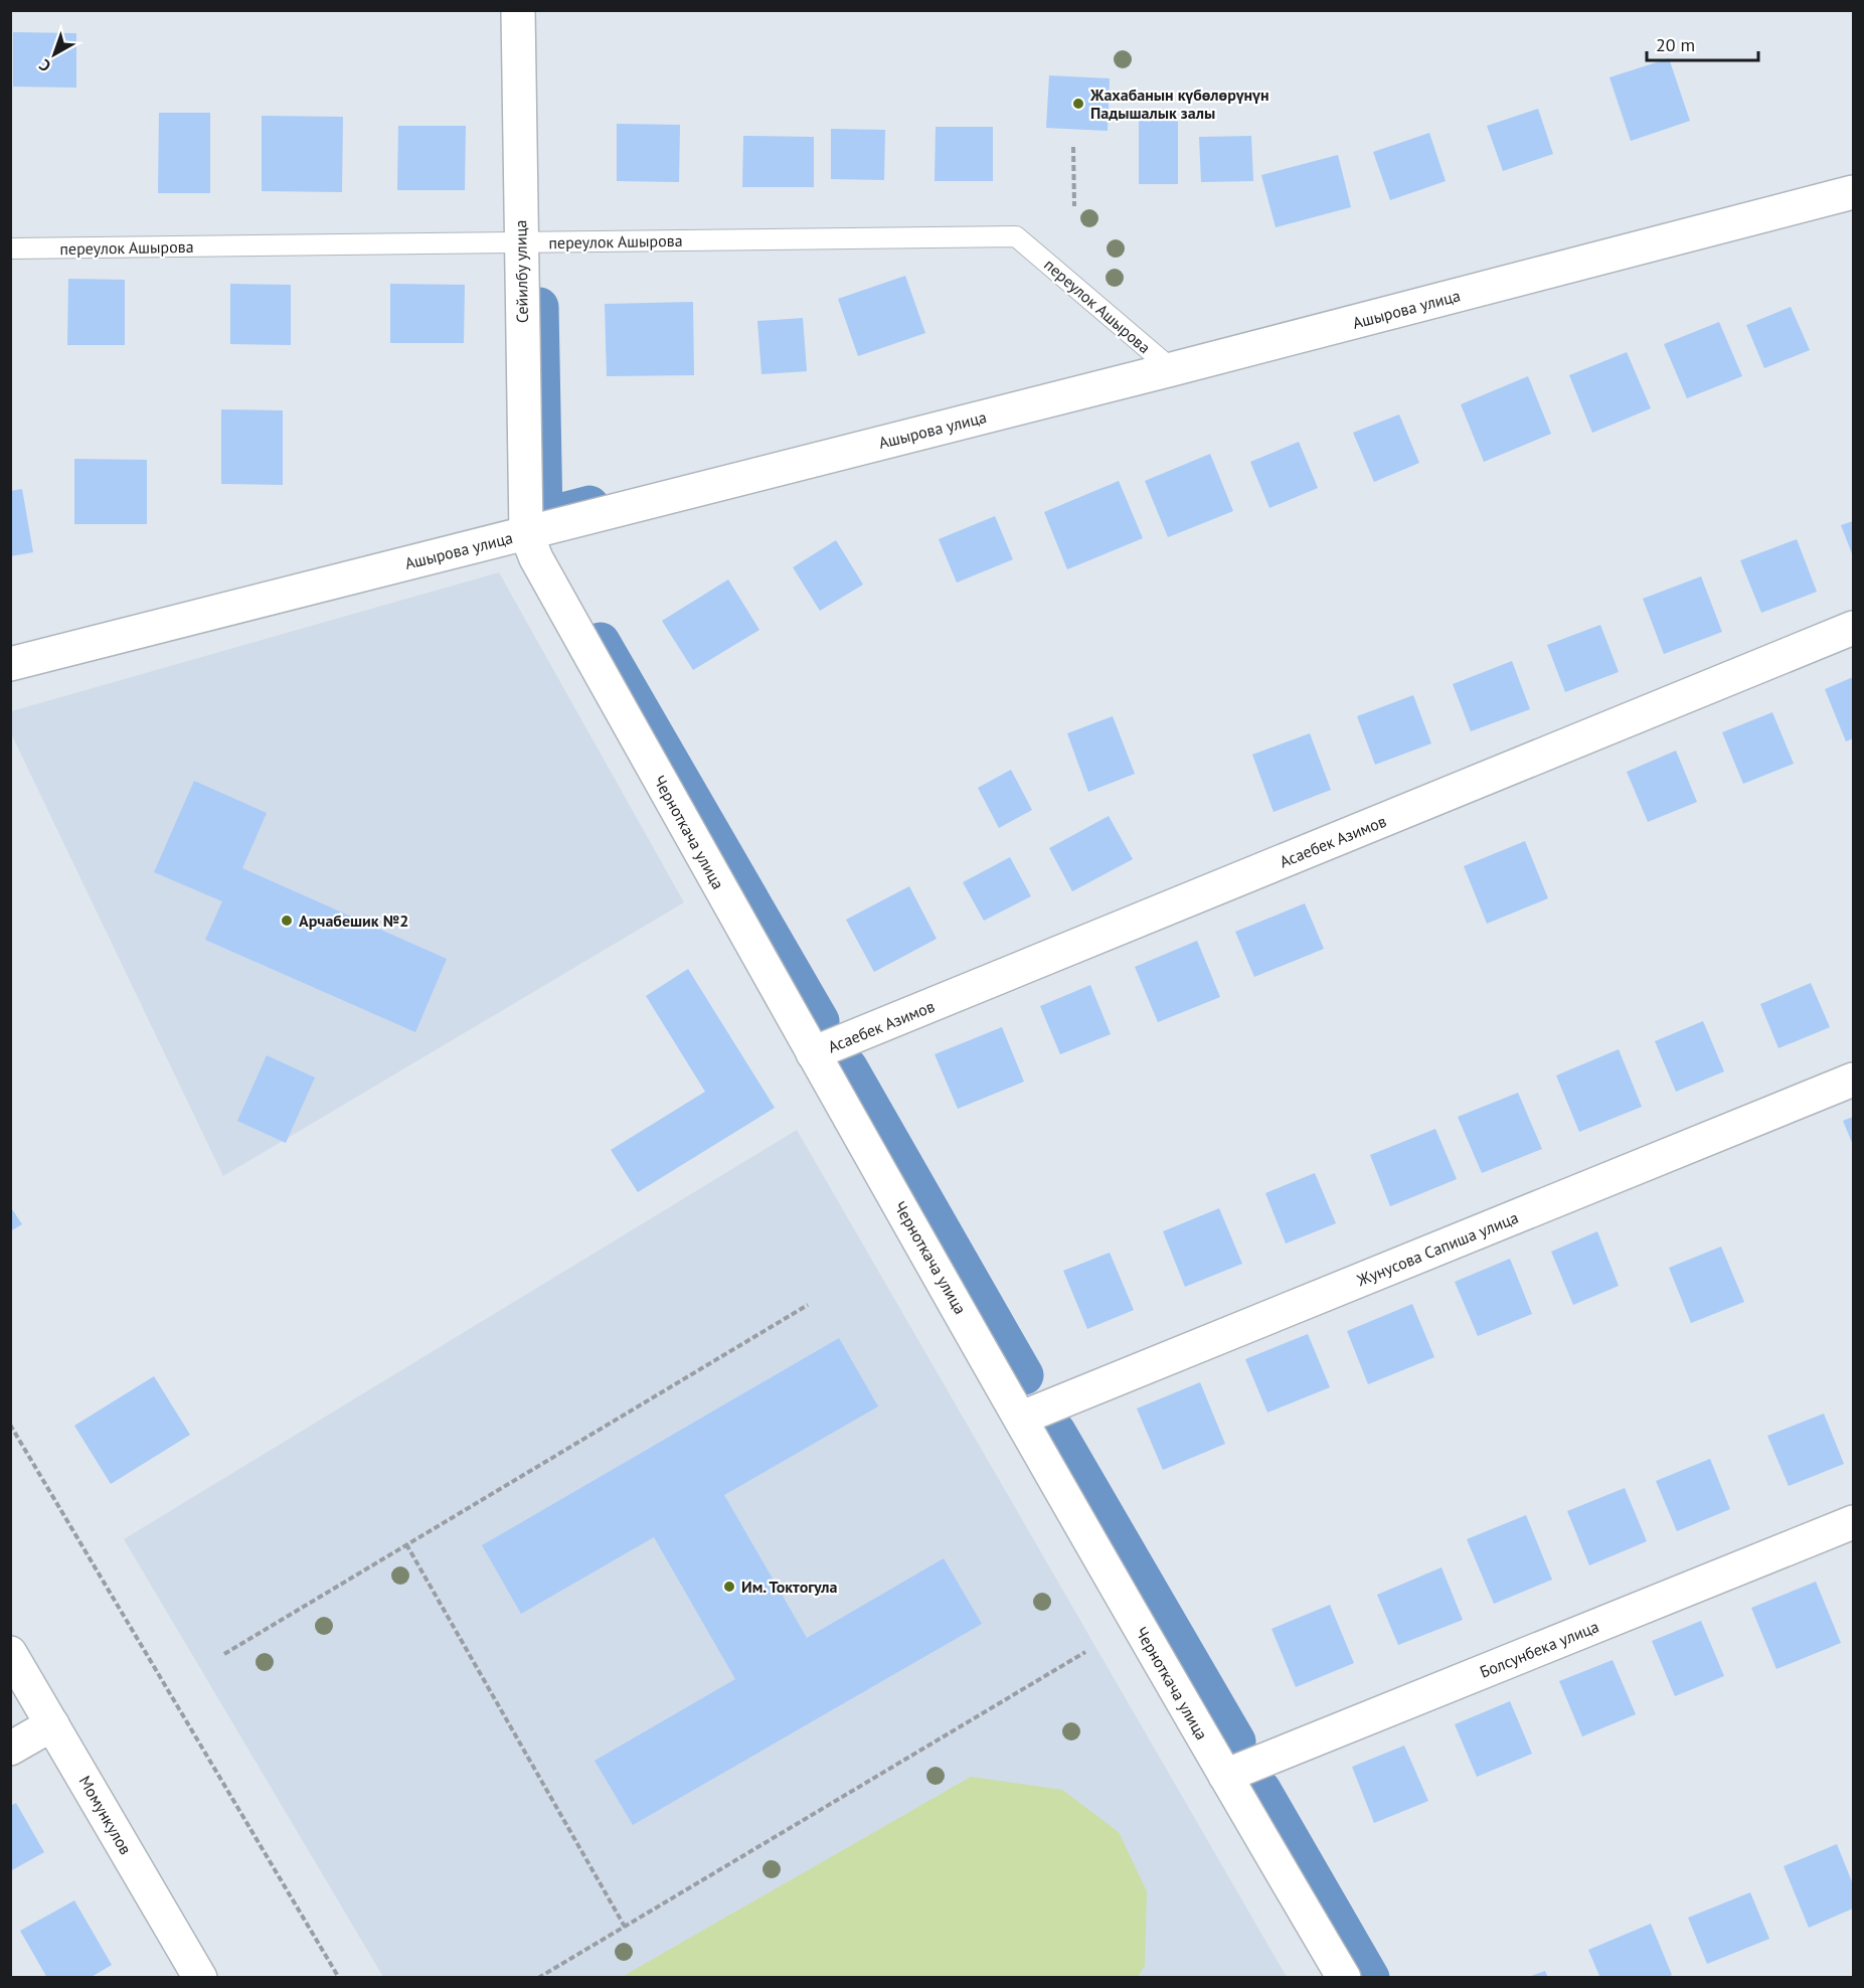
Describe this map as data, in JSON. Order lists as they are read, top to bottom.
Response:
{
  "streets": {
    "street": [
      "Сейилбу улица",
      "Ашырова улица",
      "Черноткача улица",
      "Асаебек Азимов",
      "Жунусова Сапиша улица",
      "Болсунбека улица",
      "Момункулов"
    ],
    "lane": ["переулок Ашырова"]
  },
  "crossings": [
    ["переулок Ашырова", "Сейилбу улица"],
    ["переулок Ашырова", "Ашырова улица"],
    ["Сейилбу улица", "Ашырова улица"],
    ["Сейилбу улица", "Черноткача улица"],
    ["Ашырова улица", "Черноткача улица"],
    ["Черноткача улица", "Асаебек Азимов"],
    ["Черноткача улица", "Жунусова Сапиша улица"],
    ["Черноткача улица", "Болсунбека улица"]
  ],
  "places": ["Жахабанын күбөлөрүнүн Падышалык залы", "Арчабешик №2", "Им. Токтогула"],
  "scale_bar": "20 m",
  "north": "bottom left"
}
